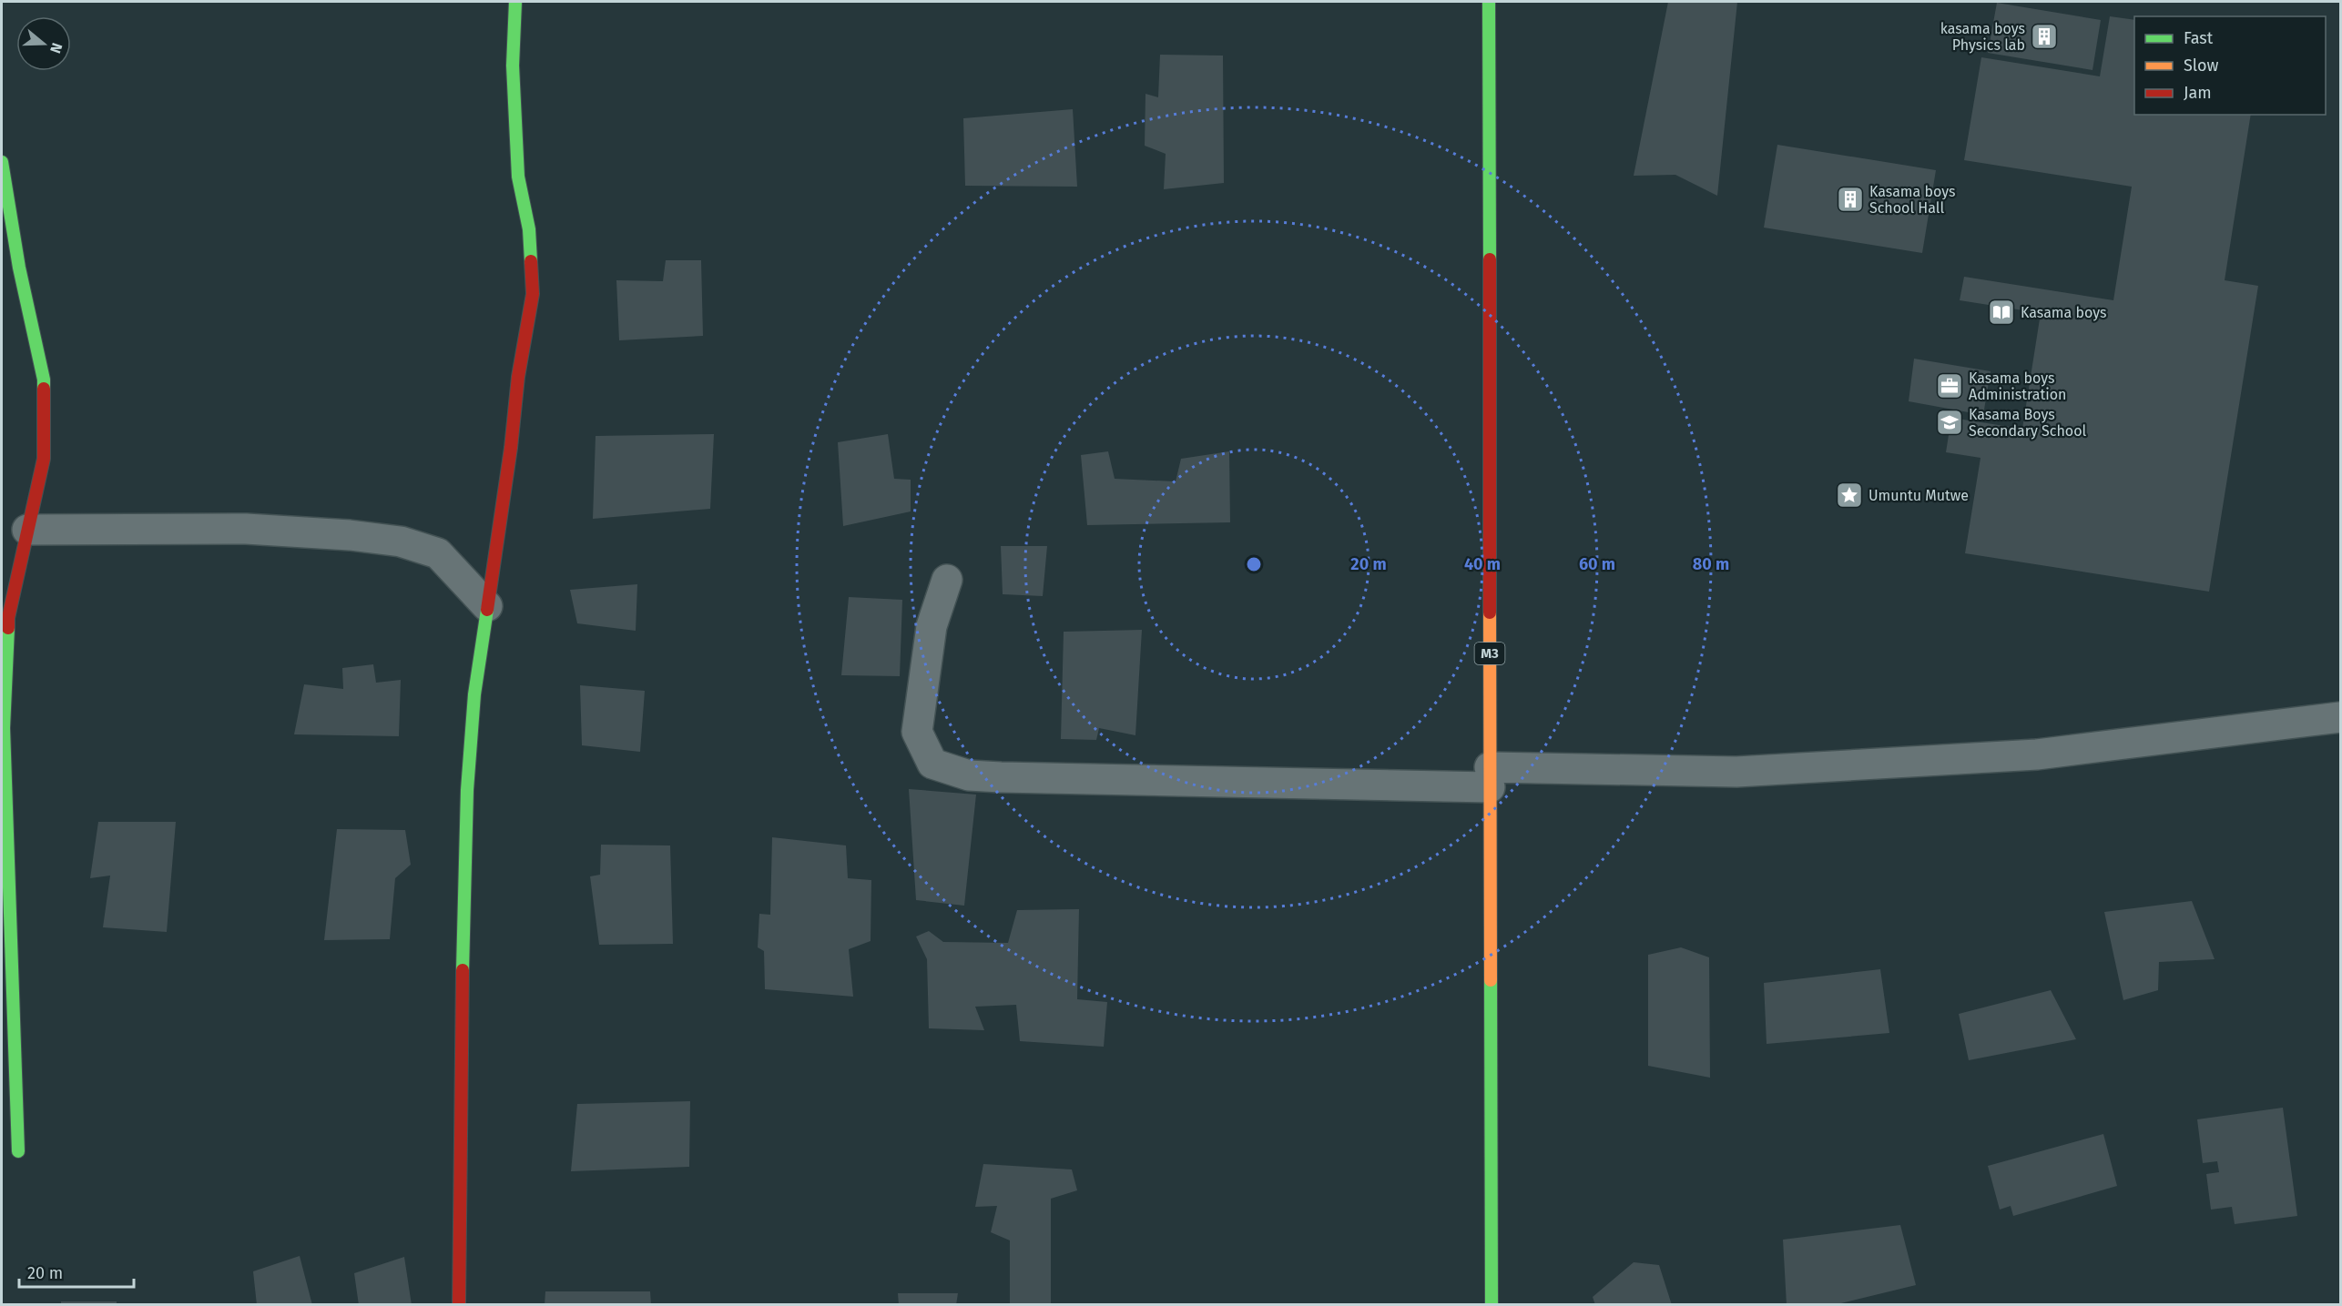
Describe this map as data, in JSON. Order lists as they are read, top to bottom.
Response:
{
  "streets": {
    "street": ["M3"]
  },
  "places": {
    "building": ["kasama boys Physics lab", "Kasama boys School Hall"],
    "library": ["Kasama boys"],
    "office": ["Kasama boys Administration"],
    "school or university": ["Kasama Boys Secondary School"],
    "place": ["Umuntu Mutwe"]
  },
  "legend": ["Fast", "Slow", "Jam"],
  "scale_bar": "20 m",
  "north": "right",
  "rings": [
    "20 m",
    "40 m",
    "60 m",
    "80 m"
  ]
}
